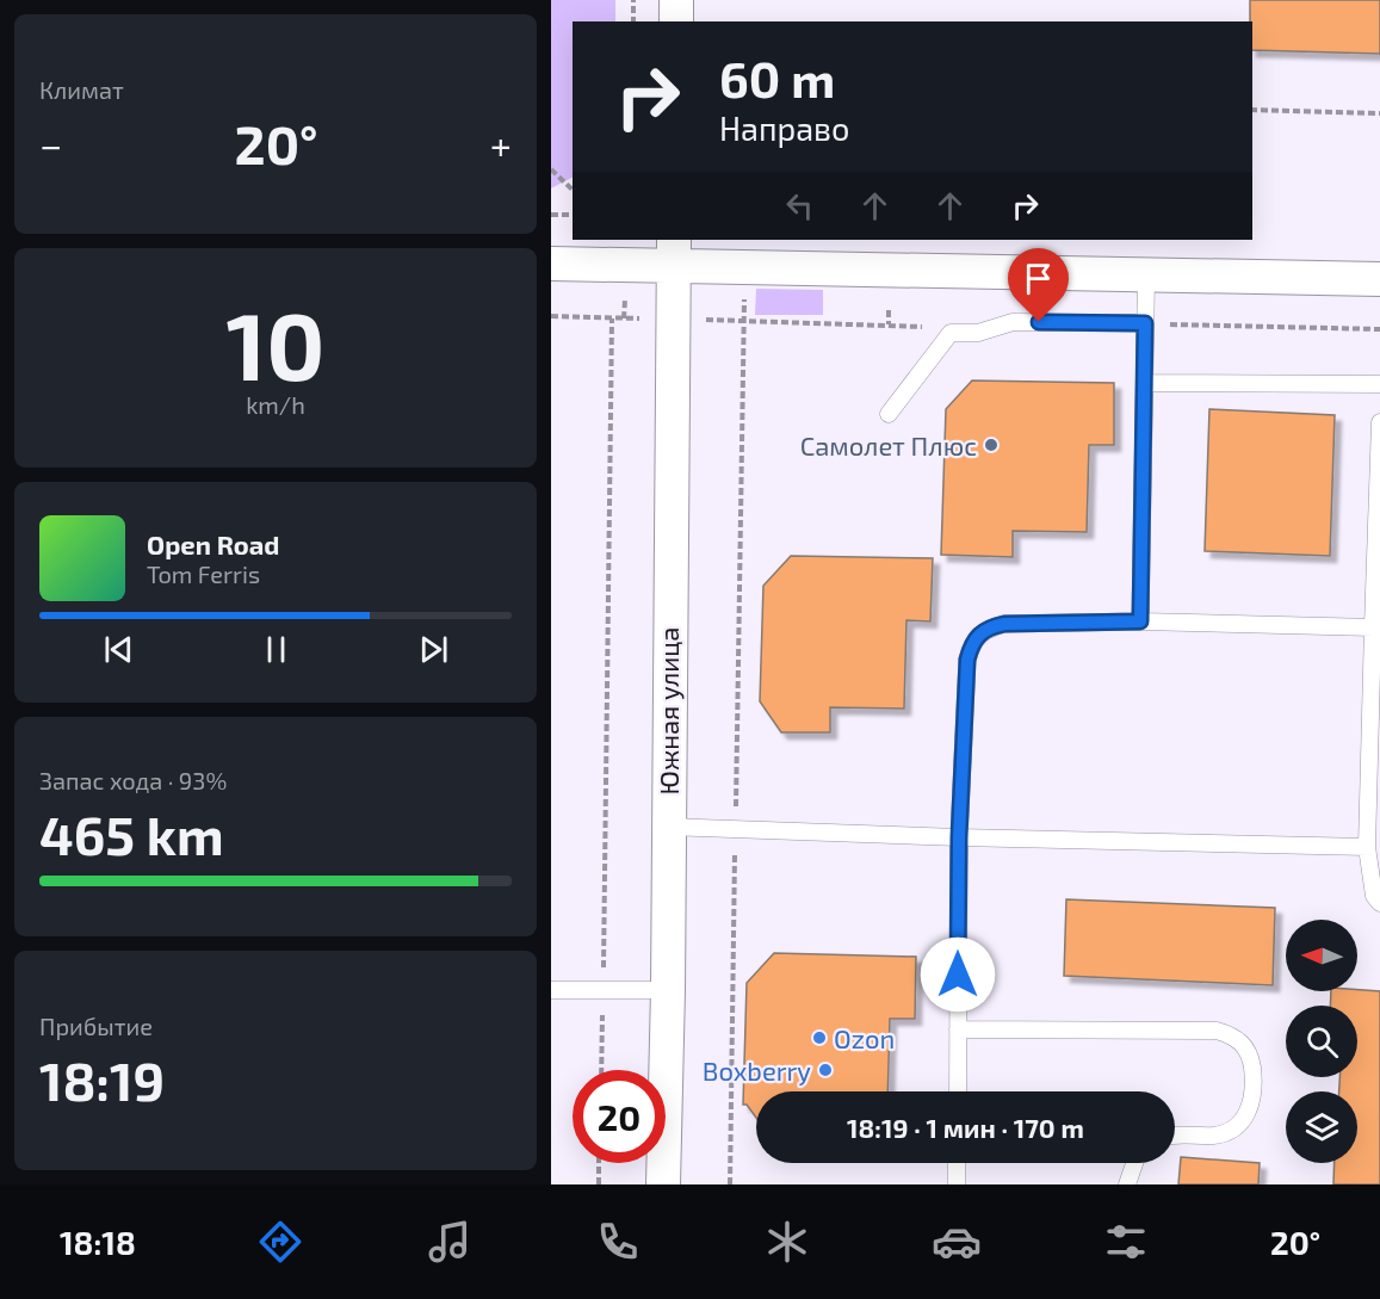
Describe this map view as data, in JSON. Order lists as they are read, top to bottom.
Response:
{
  "streets": {
    "street": ["Южная улица"]
  },
  "places": ["Самолет Плюс", "Ozon", "Boxberry"],
  "north": "left",
  "page": {
    "tile": [
      "Климат",
      ["10", "km/h"],
      ["Запас хода · 93%", "465 km"],
      ["Прибытие", "18:19"]
    ],
    "turn": ["60 m", "Направо"],
    "heat": ["−", "20°", "+"],
    "song": ["Open Road", "Tom Ferris"],
    "limit": "20",
    "trip": "18:19 · 1 мин · 170 m",
    "tabs": ["18:18", "20°"]
  }
}
